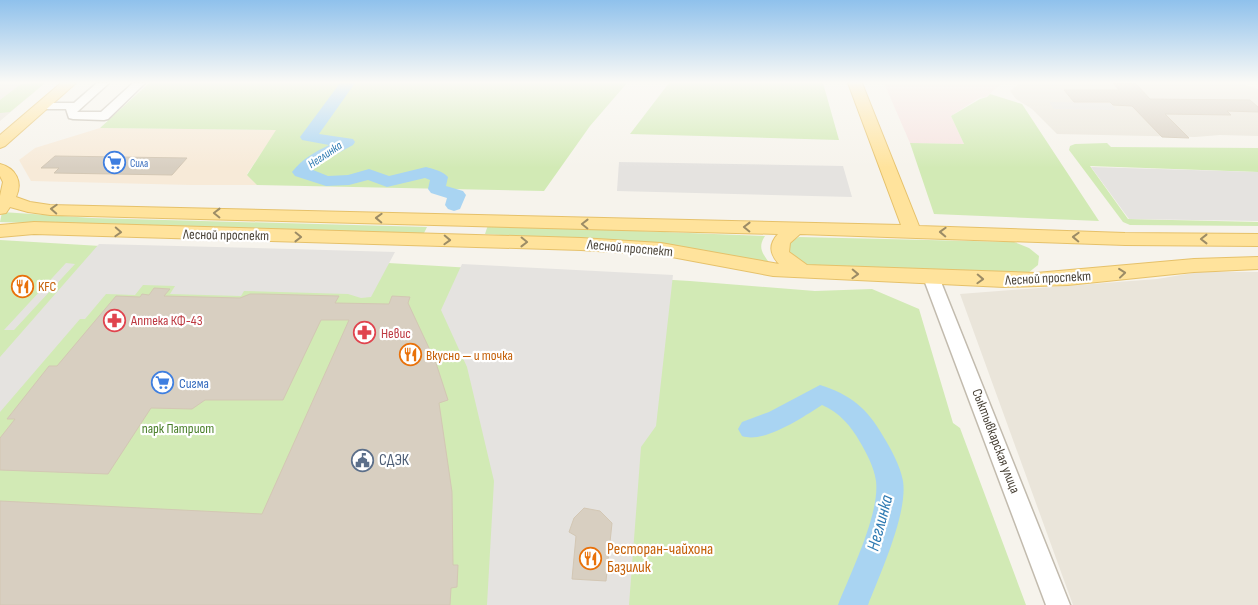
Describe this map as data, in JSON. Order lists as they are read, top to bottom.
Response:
{
  "streets": {
    "main road": ["Лесной проспект"],
    "street": ["Сыктывкарская улица"]
  },
  "crossings": [
    ["Лесной проспект", "Сыктывкарская улица"]
  ],
  "water": ["Неглинка"],
  "parks": ["парк Патриот"],
  "places": {
    "supermarket": ["Сила", "Сигма"],
    "restaurant": ["KFC", "Вкусно — и точка", "Ресторан-чайхона Базилик"],
    "pharmacy": ["Аптека КФ-43", "Невис"],
    "public building": ["СДЭК"]
  }
}
